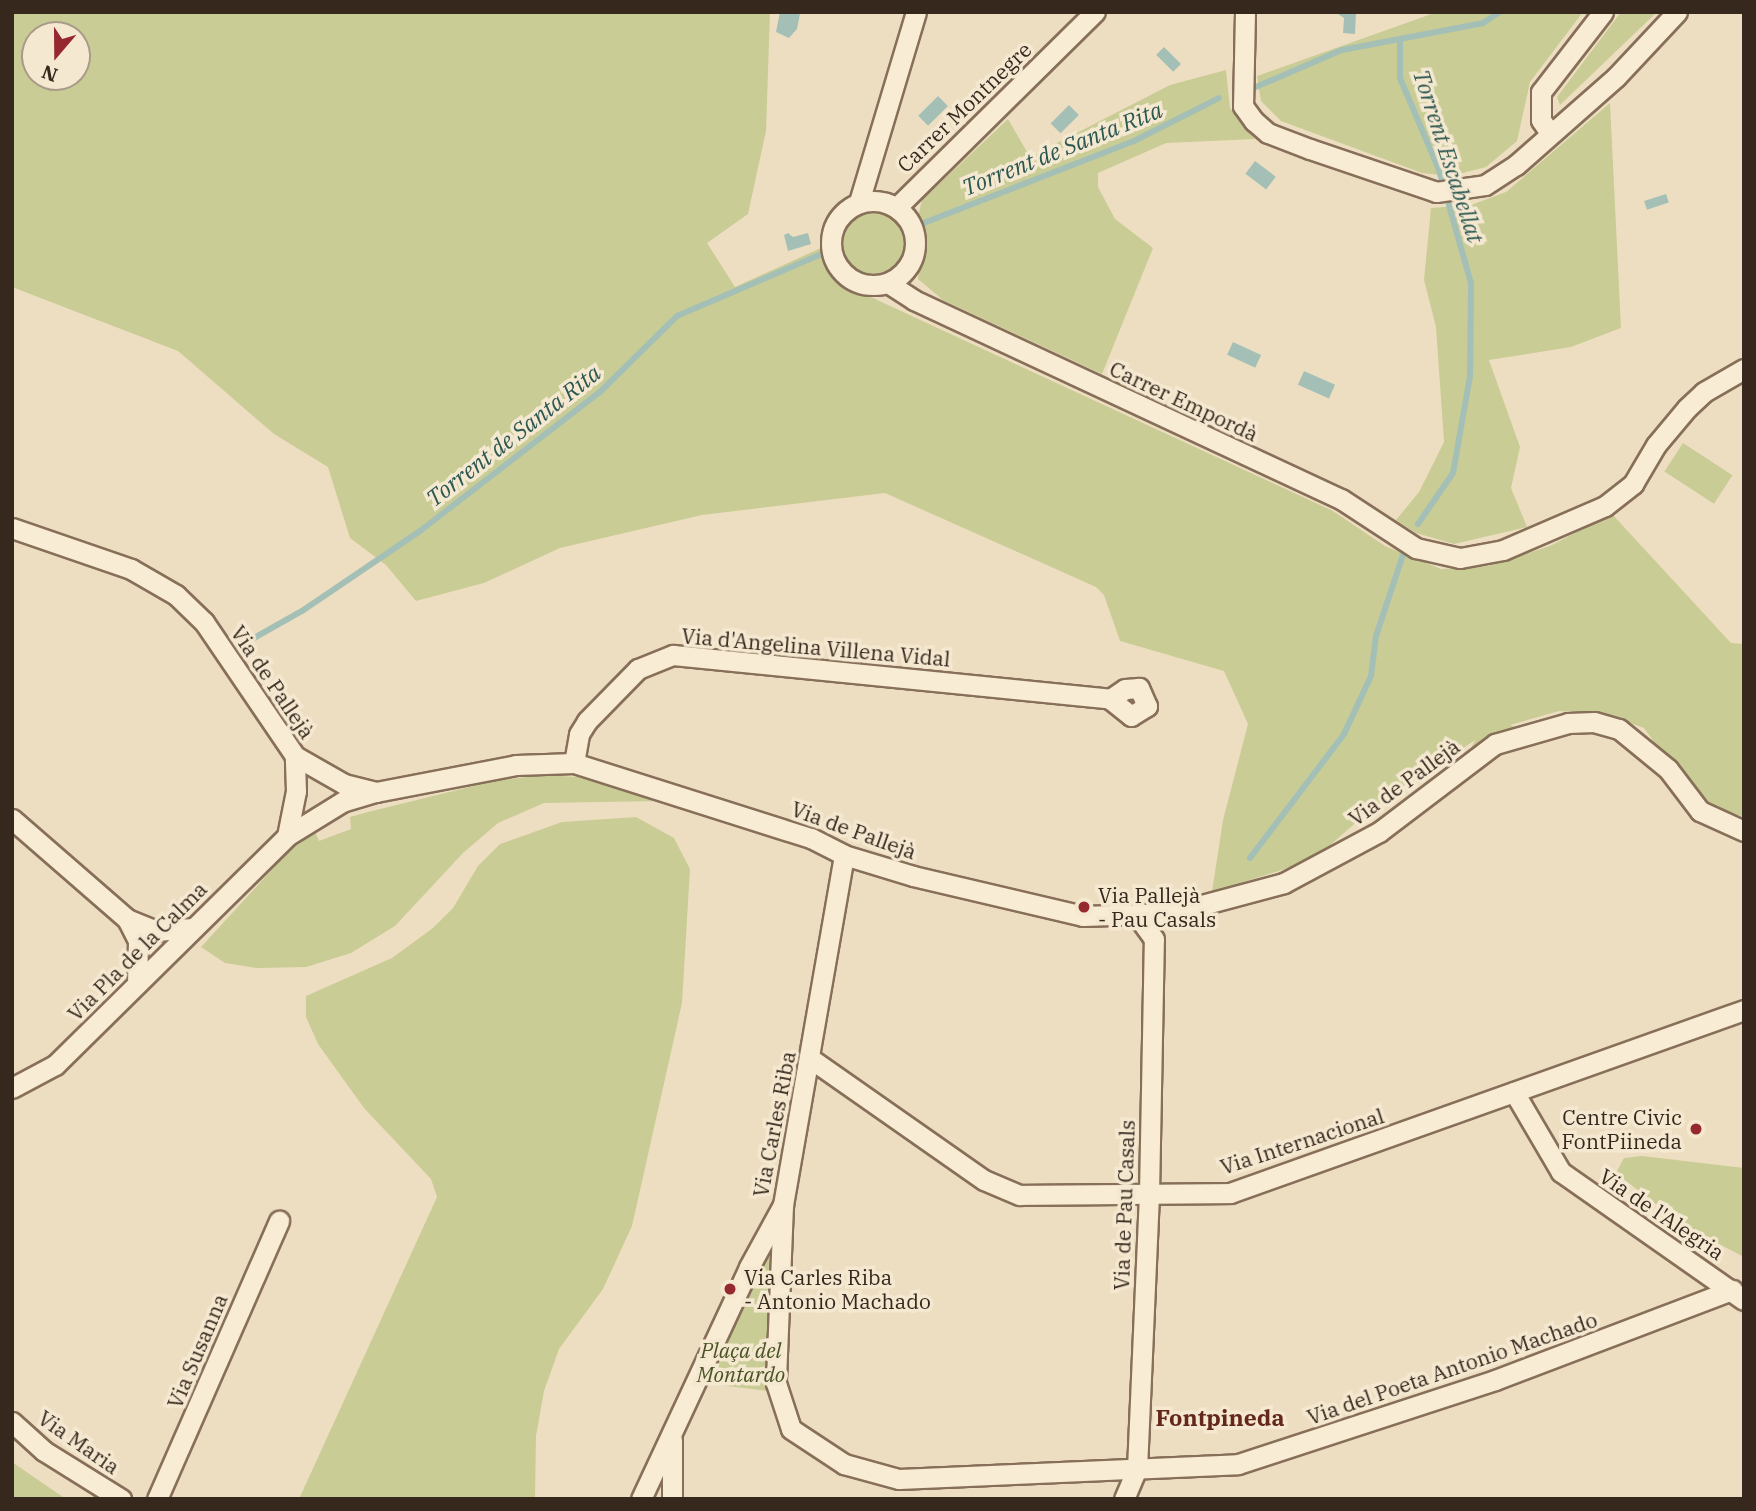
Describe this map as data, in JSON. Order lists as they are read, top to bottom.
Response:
{
  "streets": {
    "street": [
      "Carrer Montnegre",
      "Carrer Empordà",
      "Via d'Angelina Villena Vidal",
      "Via de Pallejà",
      "Via Pla de la Calma",
      "Via Carles Riba",
      "Via Internacional",
      "Via de Pau Casals",
      "Via de l'Alegria",
      "Via Susanna",
      "Via del Poeta Antonio Machado",
      "Via Maria"
    ]
  },
  "crossings": [
    ["Carrer Montnegre", "Carrer Empordà"],
    ["Via d'Angelina Villena Vidal", "Via de Pallejà"],
    ["Via de Pallejà", "Via Pla de la Calma"],
    ["Via de Pallejà", "Via Carles Riba"],
    ["Via de Pallejà", "Via de Pau Casals"],
    ["Via Carles Riba", "Via Internacional"],
    ["Via Carles Riba", "Via del Poeta Antonio Machado"],
    ["Via Internacional", "Via de Pau Casals"],
    ["Via Internacional", "Via de l'Alegria"],
    ["Via de Pau Casals", "Via del Poeta Antonio Machado"],
    ["Via de l'Alegria", "Via del Poeta Antonio Machado"]
  ],
  "districts": ["Fontpineda"],
  "water": ["Torrent de Santa Rita", "Torrent Escabellat"],
  "parks": ["Plaça del Montardo"],
  "places": ["Via Pallejà - Pau Casals", "Centre Civic FontPiineda", "Via Carles Riba - Antonio Machado"],
  "north": "bottom"
}
